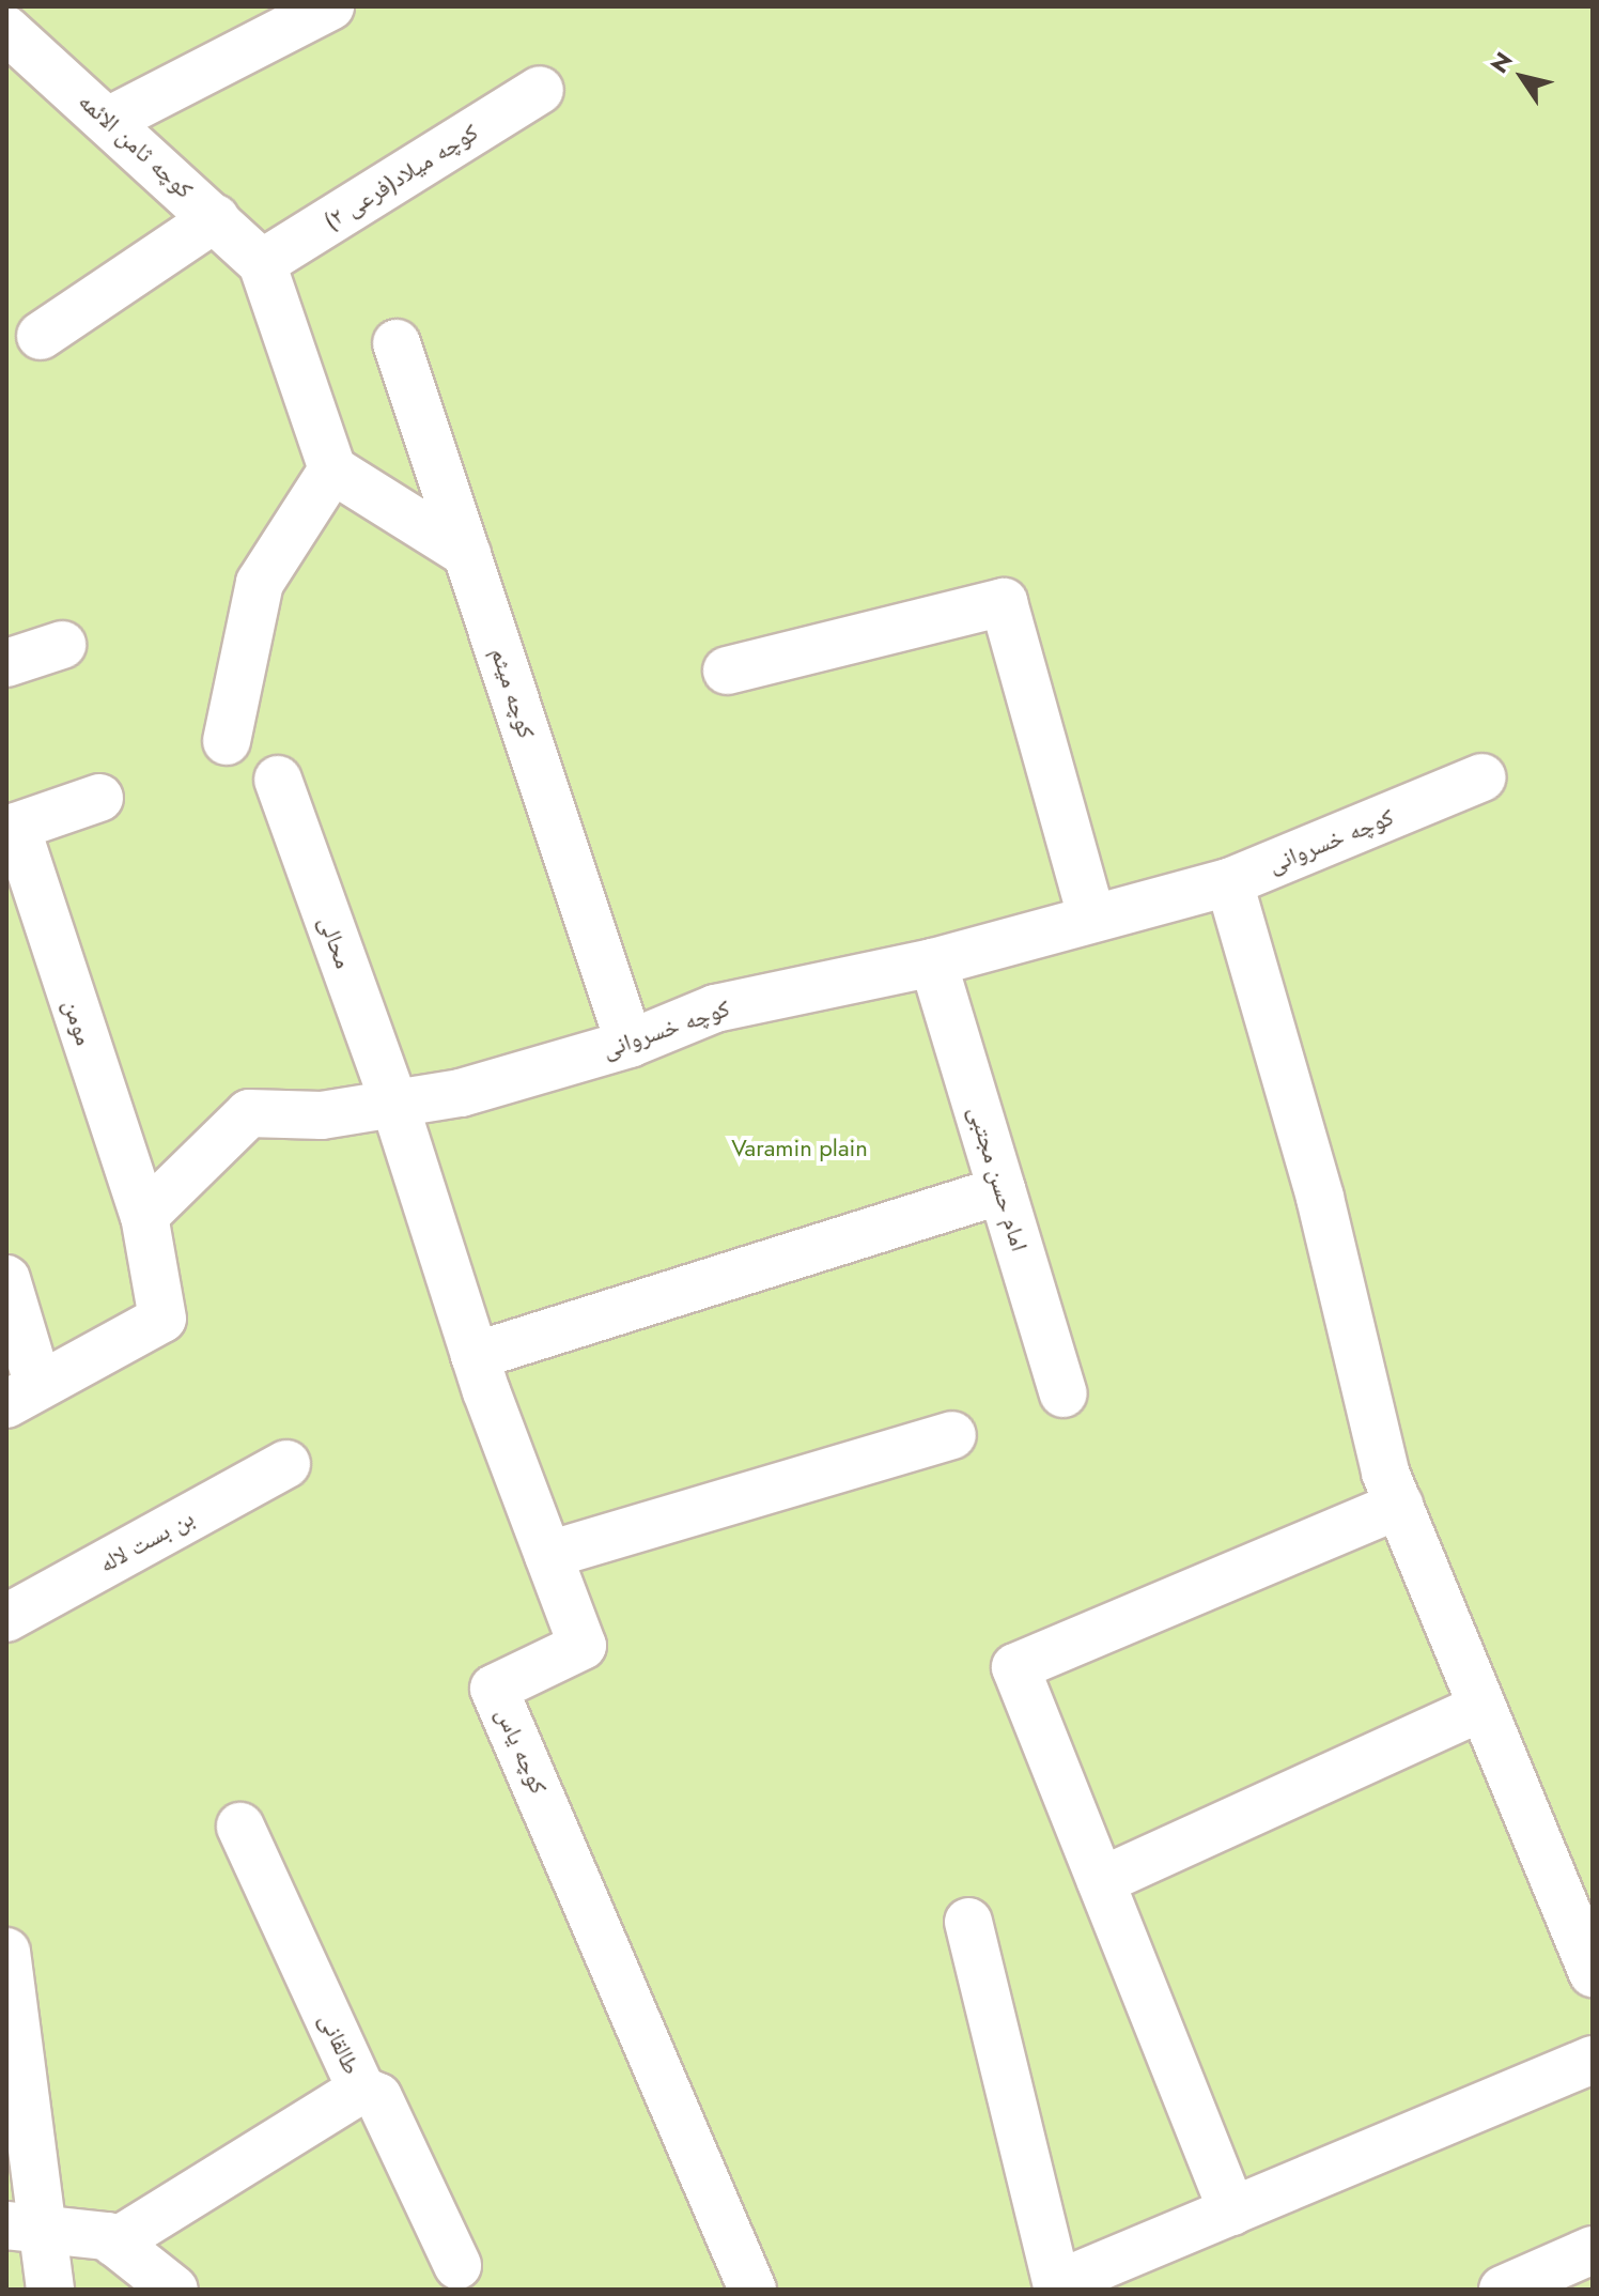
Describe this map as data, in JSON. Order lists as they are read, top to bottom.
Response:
{
  "streets": {
    "street": [
      "کوچه ثامن الائمه",
      "کوچه میلاد(فرعی ۲)",
      "کوچه میثم",
      "کوچه خسروانی",
      "محالی",
      "مومن",
      "امام حسن مجتبی",
      "بن بست لاله",
      "کوچه یاس",
      "طالقانی"
    ]
  },
  "crossings": [
    ["کوچه ثامن الائمه", "کوچه میلاد(فرعی ۲)"],
    ["کوچه میثم", "کوچه خسروانی"],
    ["کوچه خسروانی", "محالی"],
    ["کوچه خسروانی", "مومن"],
    ["کوچه خسروانی", "امام حسن مجتبی"],
    ["کوچه خسروانی", "کوچه یاس"],
    ["محالی", "کوچه یاس"]
  ],
  "parks": ["Varamin plain"],
  "north": "top left"
}
